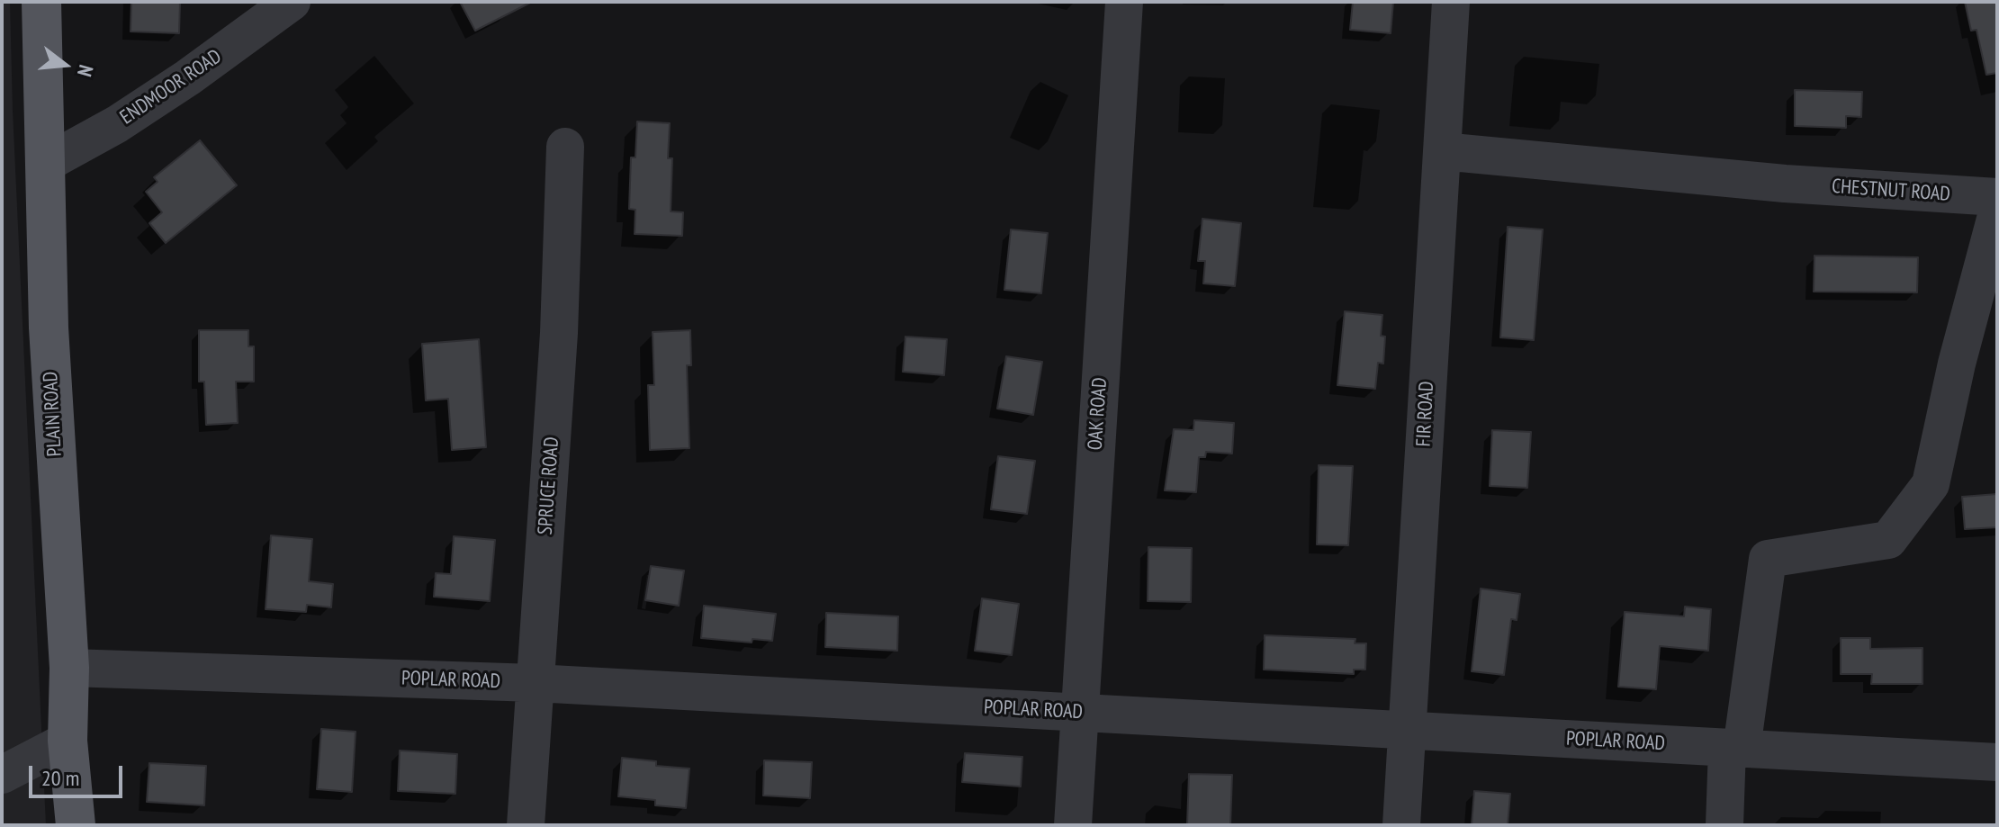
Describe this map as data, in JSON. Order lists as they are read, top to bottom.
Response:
{
  "streets": {
    "main road": ["PLAIN ROAD"],
    "street": [
      "ENDMOOR ROAD",
      "CHESTNUT ROAD",
      "OAK ROAD",
      "FIR ROAD",
      "SPRUCE ROAD",
      "POPLAR ROAD"
    ]
  },
  "crossings": [
    ["ENDMOOR ROAD", "PLAIN ROAD"],
    ["CHESTNUT ROAD", "FIR ROAD"],
    ["PLAIN ROAD", "POPLAR ROAD"],
    ["OAK ROAD", "POPLAR ROAD"],
    ["FIR ROAD", "POPLAR ROAD"],
    ["SPRUCE ROAD", "POPLAR ROAD"]
  ],
  "scale_bar": "20 m",
  "north": "right"
}
